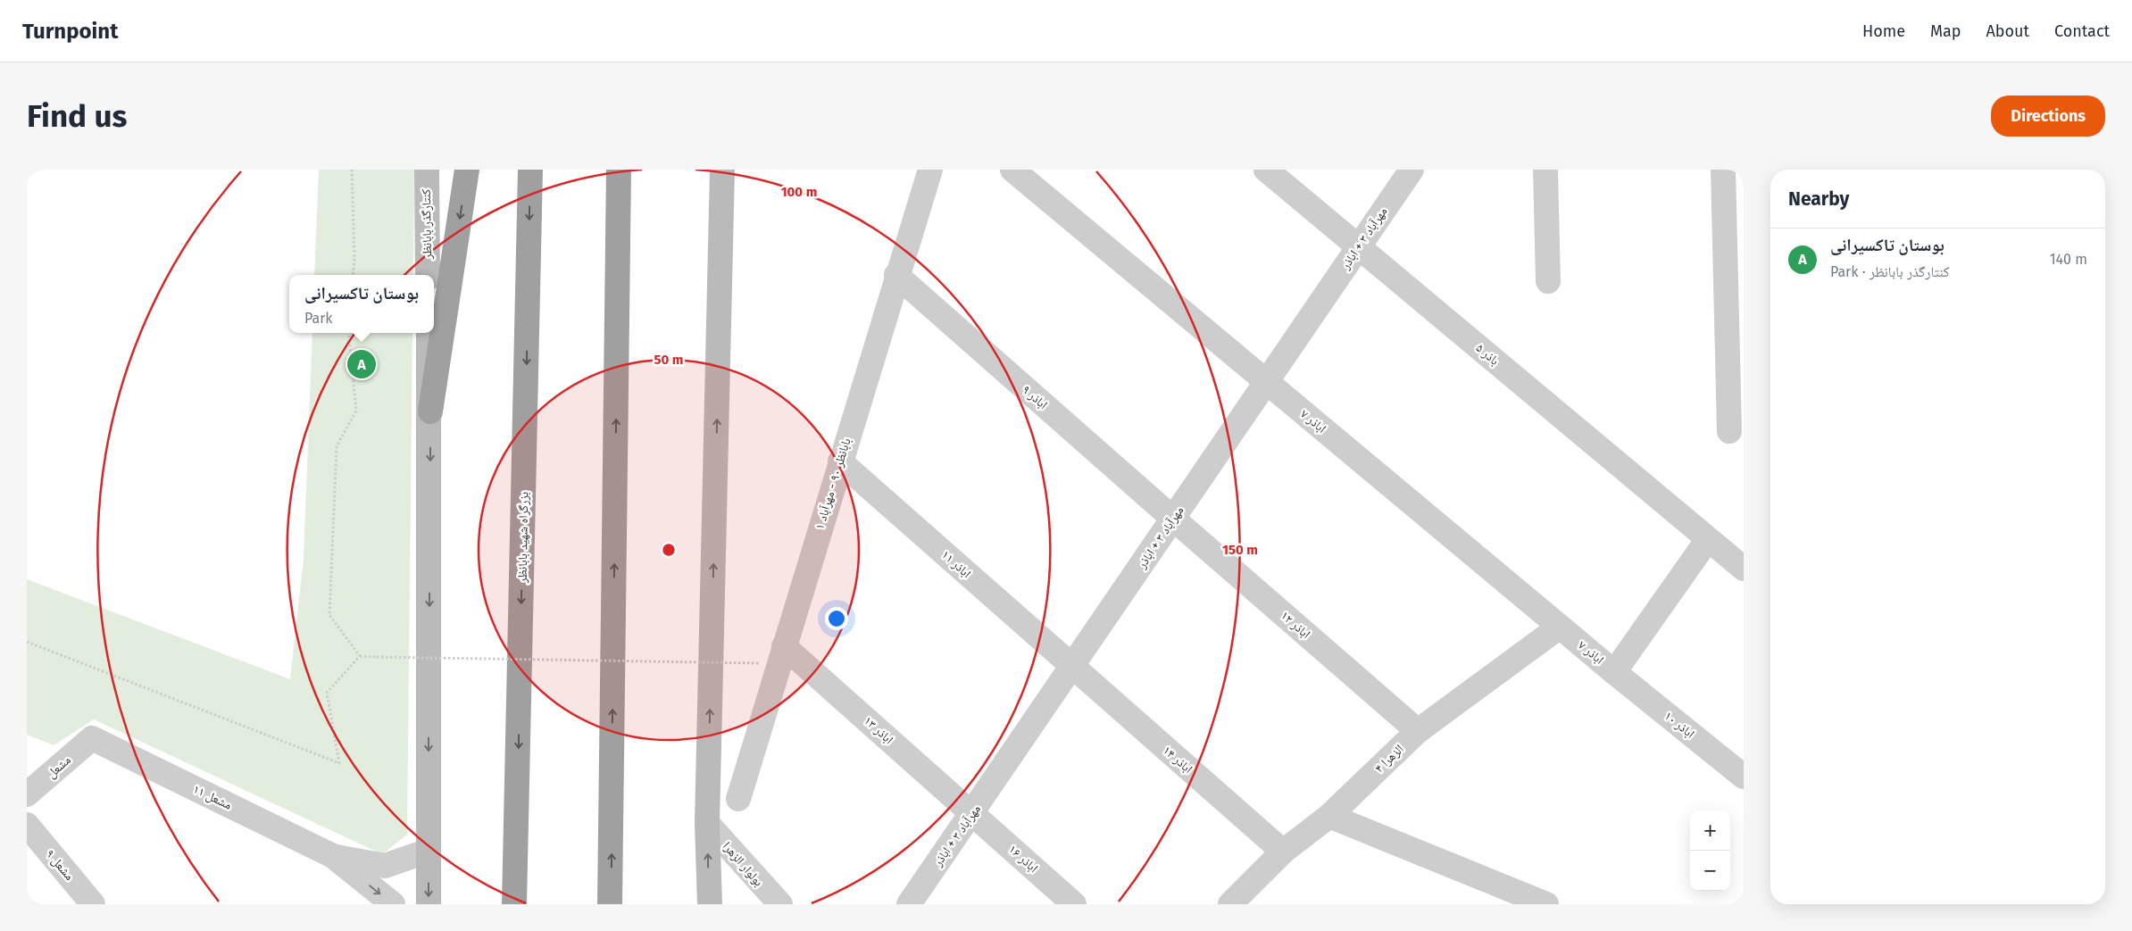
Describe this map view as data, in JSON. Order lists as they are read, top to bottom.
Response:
{
  "streets": {
    "highway": ["بزرگراه شهید بابانظر"],
    "main road": ["کنتارگذر بابانظر"],
    "street": [
      "مهرآباد ۳ + اباذر",
      "باذر ۵",
      "اباذر ۹",
      "اباذر ۷",
      "بابانظر ۹۰ - مهرآباد ۱",
      "اباذر ۱۱",
      "اباذر ۱۲",
      "اباذر ۱۰",
      "اباذر ۱۳",
      "الزهرا ۴",
      "اباذر ۱۴",
      "مشعل",
      "مشعل ۱۱",
      "اباذر ۱۶",
      "بولوار الزهرا",
      "مشعل ۹"
    ]
  },
  "crossings": [
    ["مهرآباد ۳ + اباذر", "باذر ۵"],
    ["مهرآباد ۳ + اباذر", "اباذر ۹"],
    ["مهرآباد ۳ + اباذر", "اباذر ۷"],
    ["مهرآباد ۳ + اباذر", "اباذر ۱۱"],
    ["مهرآباد ۳ + اباذر", "اباذر ۱۲"],
    ["مهرآباد ۳ + اباذر", "اباذر ۱۳"],
    ["مهرآباد ۳ + اباذر", "اباذر ۱۴"],
    ["مهرآباد ۳ + اباذر", "اباذر ۱۶"],
    ["اباذر ۹", "بابانظر ۹۰ - مهرآباد ۱"],
    ["اباذر ۹", "اباذر ۱۲"],
    ["اباذر ۷", "اباذر ۱۰"],
    ["اباذر ۷", "الزهرا ۴"],
    ["بابانظر ۹۰ - مهرآباد ۱", "اباذر ۱۱"],
    ["بابانظر ۹۰ - مهرآباد ۱", "اباذر ۱۳"],
    ["اباذر ۱۱", "اباذر ۱۴"],
    ["اباذر ۱۲", "الزهرا ۴"],
    ["اباذر ۱۳", "اباذر ۱۶"],
    ["الزهرا ۴", "اباذر ۱۴"],
    ["مشعل", "مشعل ۱۱"]
  ],
  "page": {
    "header": "Turnpoint",
    "nav": [
      "Home",
      "Map",
      "About",
      "Contact"
    ],
    "buttons": "Directions",
    "title": "Find us",
    "heading": "Nearby",
    "list": [
      {
        "mark": "A",
        "name": "بوستان تاکسیرانی",
        "note": "Park · کنتارگذر بابانظر",
        "value": "140 m"
      }
    ],
    "popup": ["بوستان تاکسیرانی", "Park"],
    "pins": "A",
    "map_buttons": ["+", "−"]
  },
  "rings": ["100 m", "50 m", "150 m"]
}
